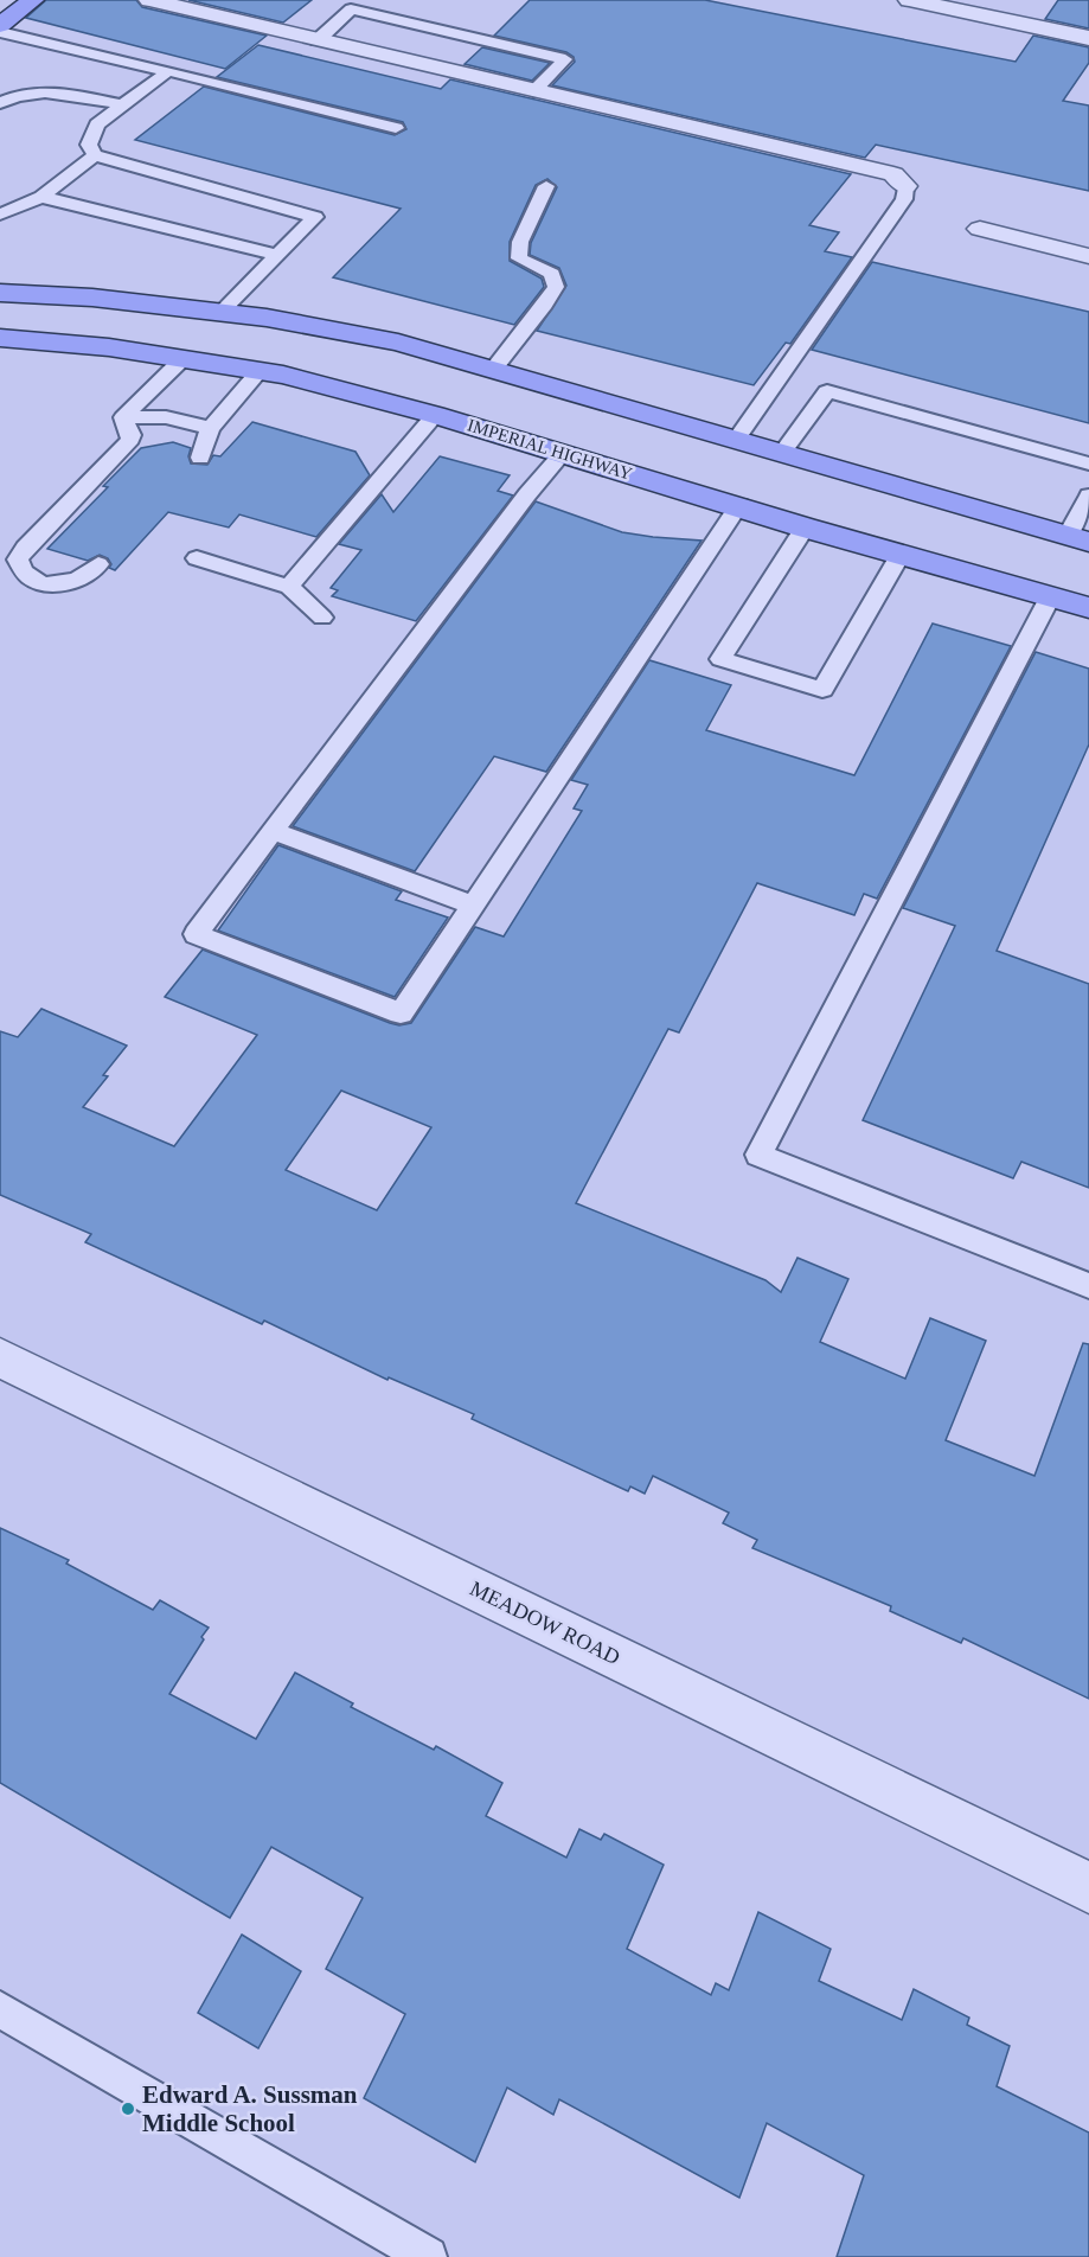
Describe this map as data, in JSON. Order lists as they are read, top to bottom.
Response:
{
  "streets": {
    "main road": ["IMPERIAL HIGHWAY"],
    "street": ["MEADOW ROAD"]
  },
  "places": ["Edward A. Sussman Middle School"]
}
